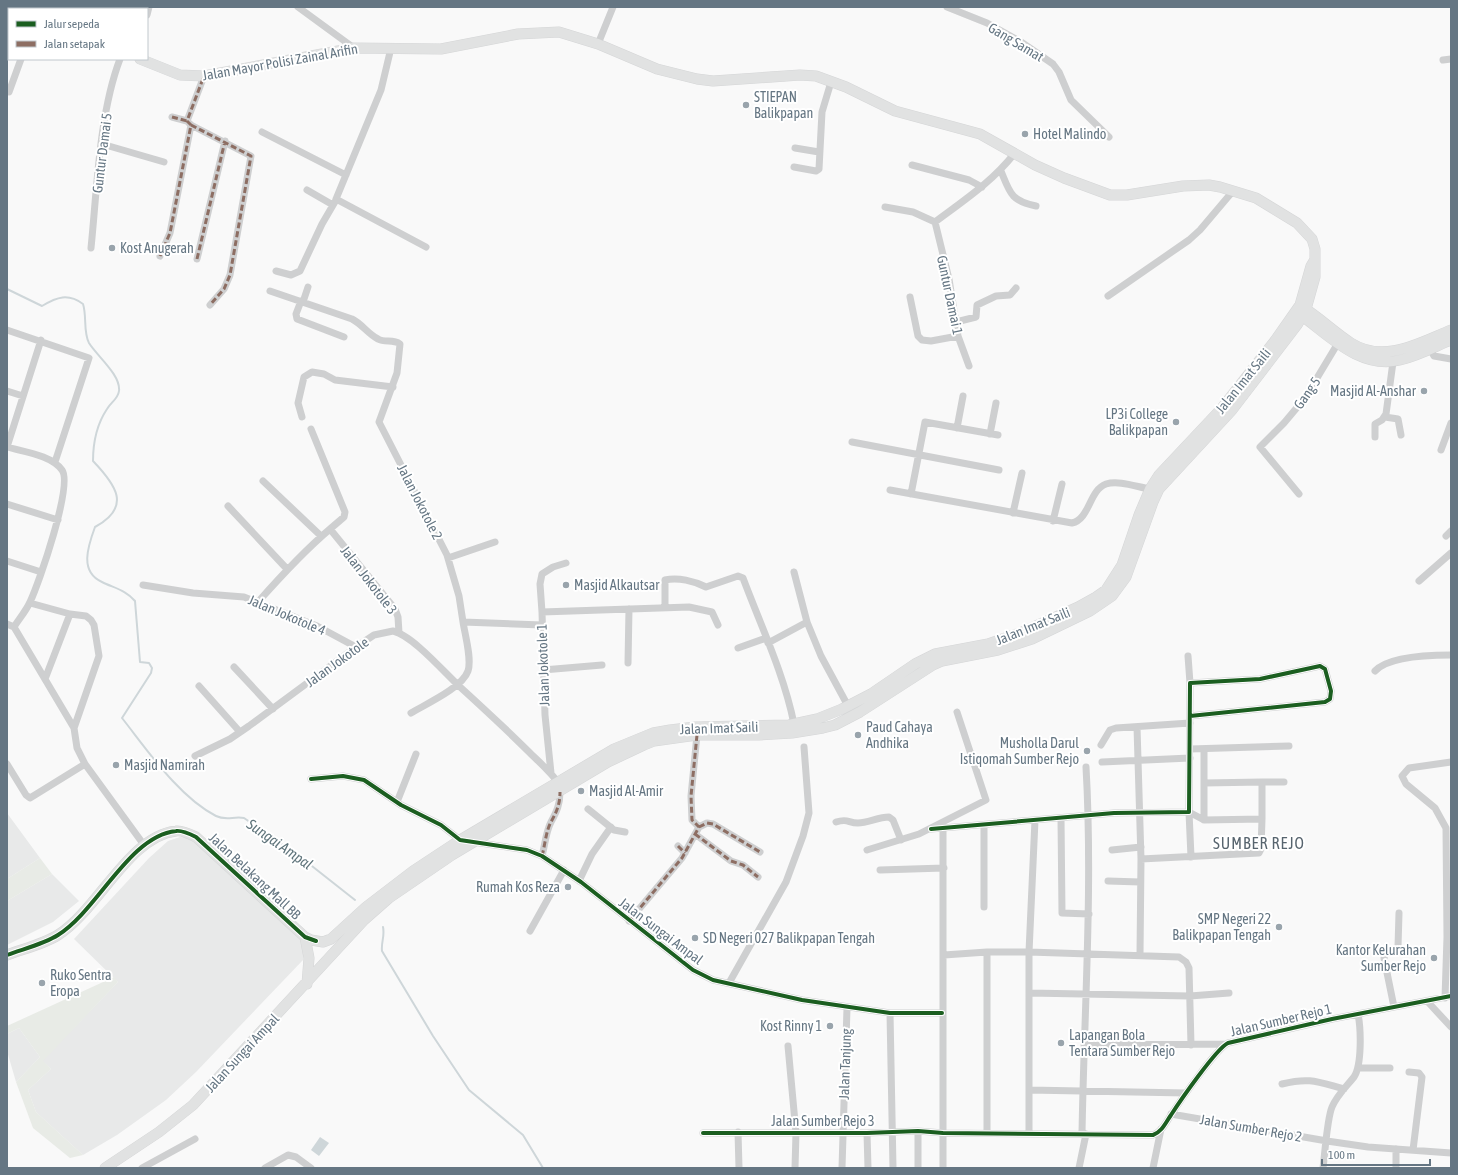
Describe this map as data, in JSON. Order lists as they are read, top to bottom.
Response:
{
  "streets": {
    "main road": [
      "Jalan Mayor Polisi Zainal Arifin",
      "Jalan Imat Saili",
      "Jalan Belakang Mall BB",
      "Jalan Sungai Ampal"
    ],
    "street": [
      "Gang Samat",
      "Guntur Damai 5",
      "Guntur Damai 1",
      "Gang 5",
      "Jalan Jokotole 2",
      "Jalan Jokotole 3",
      "Jalan Jokotole 4",
      "Jalan Jokotole",
      "Jalan Jokotole 1",
      "Jalan Sumber Rejo 1",
      "Jalan Tanjung",
      "Jalan Sumber Rejo 3",
      "Jalan Sumber Rejo 2"
    ]
  },
  "crossings": [
    ["Jalan Mayor Polisi Zainal Arifin", "Jalan Imat Saili"],
    ["Jalan Imat Saili", "Jalan Sungai Ampal"],
    ["Jalan Jokotole 3", "Jalan Jokotole"],
    ["Jalan Jokotole 4", "Jalan Jokotole"],
    ["Jalan Belakang Mall BB", "Jalan Sungai Ampal"],
    ["Jalan Sungai Ampal", "Jalan Tanjung"],
    ["Jalan Sumber Rejo 1", "Jalan Sumber Rejo 2"],
    ["Jalan Tanjung", "Jalan Sumber Rejo 3"]
  ],
  "districts": ["SUMBER REJO"],
  "water": ["Sungai Ampal"],
  "places": [
    "STIEPAN Balikpapan",
    "Hotel Malindo",
    "Kost Anugerah",
    "Masjid Al-Anshar",
    "LP3i College Balikpapan",
    "Masjid Alkautsar",
    "Paud Cahaya Andhika",
    "Musholla Darul Istiqomah Sumber Rejo",
    "Masjid Namirah",
    "Masjid Al-Amir",
    "Rumah Kos Reza",
    "SMP Negeri 22 Balikpapan Tengah",
    "SD Negeri 027 Balikpapan Tengah",
    "Kantor Kelurahan Sumber Rejo",
    "Ruko Sentra Eropa",
    "Kost Rinny 1",
    "Lapangan Bola Tentara Sumber Rejo"
  ],
  "legend": ["Jalur sepeda", "Jalan setapak"],
  "scale_bar": "100 m"
}
